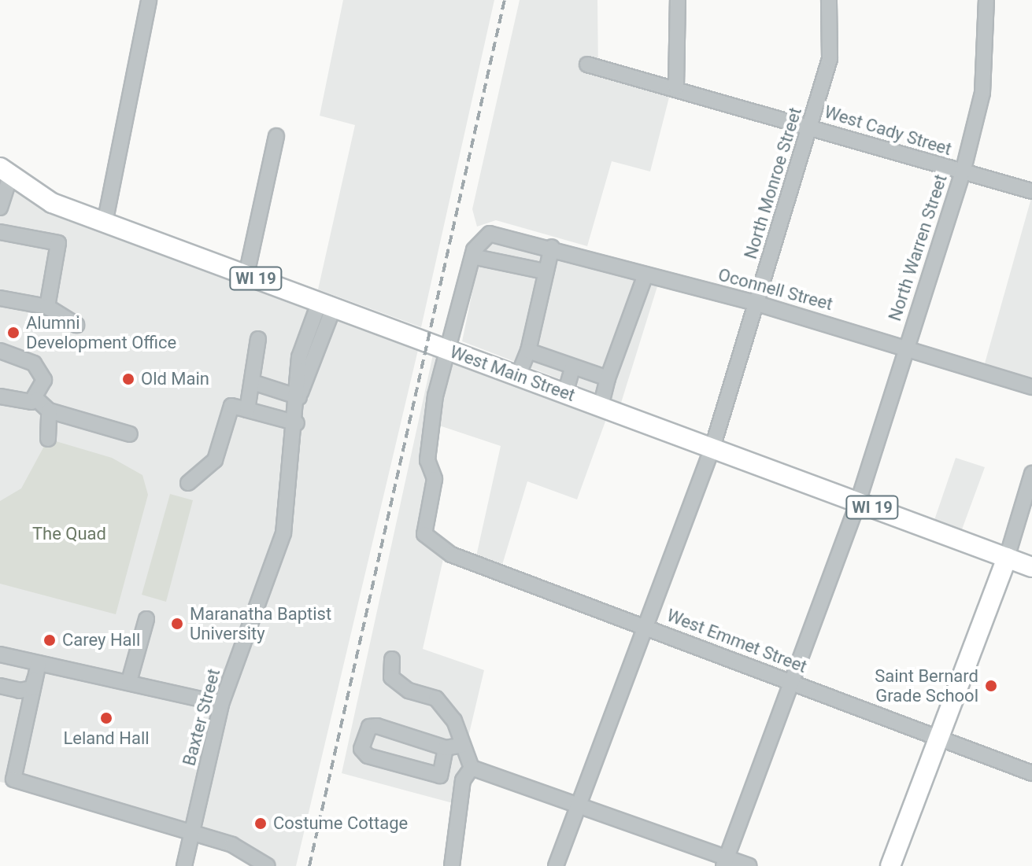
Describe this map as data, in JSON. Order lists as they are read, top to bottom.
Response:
{
  "streets": {
    "main road": ["WI 19", "West Main Street"],
    "street": [
      "West Cady Street",
      "North Monroe Street",
      "North Warren Street",
      "Oconnell Street",
      "West Emmet Street",
      "Baxter Street"
    ]
  },
  "crossings": [
    ["West Cady Street", "North Monroe Street"],
    ["West Cady Street", "North Warren Street"],
    ["North Monroe Street", "Oconnell Street"],
    ["North Monroe Street", "West Main Street"],
    ["North Monroe Street", "West Emmet Street"],
    ["North Warren Street", "Oconnell Street"],
    ["North Warren Street", "West Main Street"],
    ["North Warren Street", "West Emmet Street"],
    ["West Main Street", "West Emmet Street"],
    ["West Main Street", "Baxter Street"]
  ],
  "parks": ["The Quad"],
  "places": [
    "Alumni Development Office",
    "Old Main",
    "Maranatha Baptist University",
    "Carey Hall",
    "Saint Bernard Grade School",
    "Leland Hall",
    "Costume Cottage"
  ]
}
